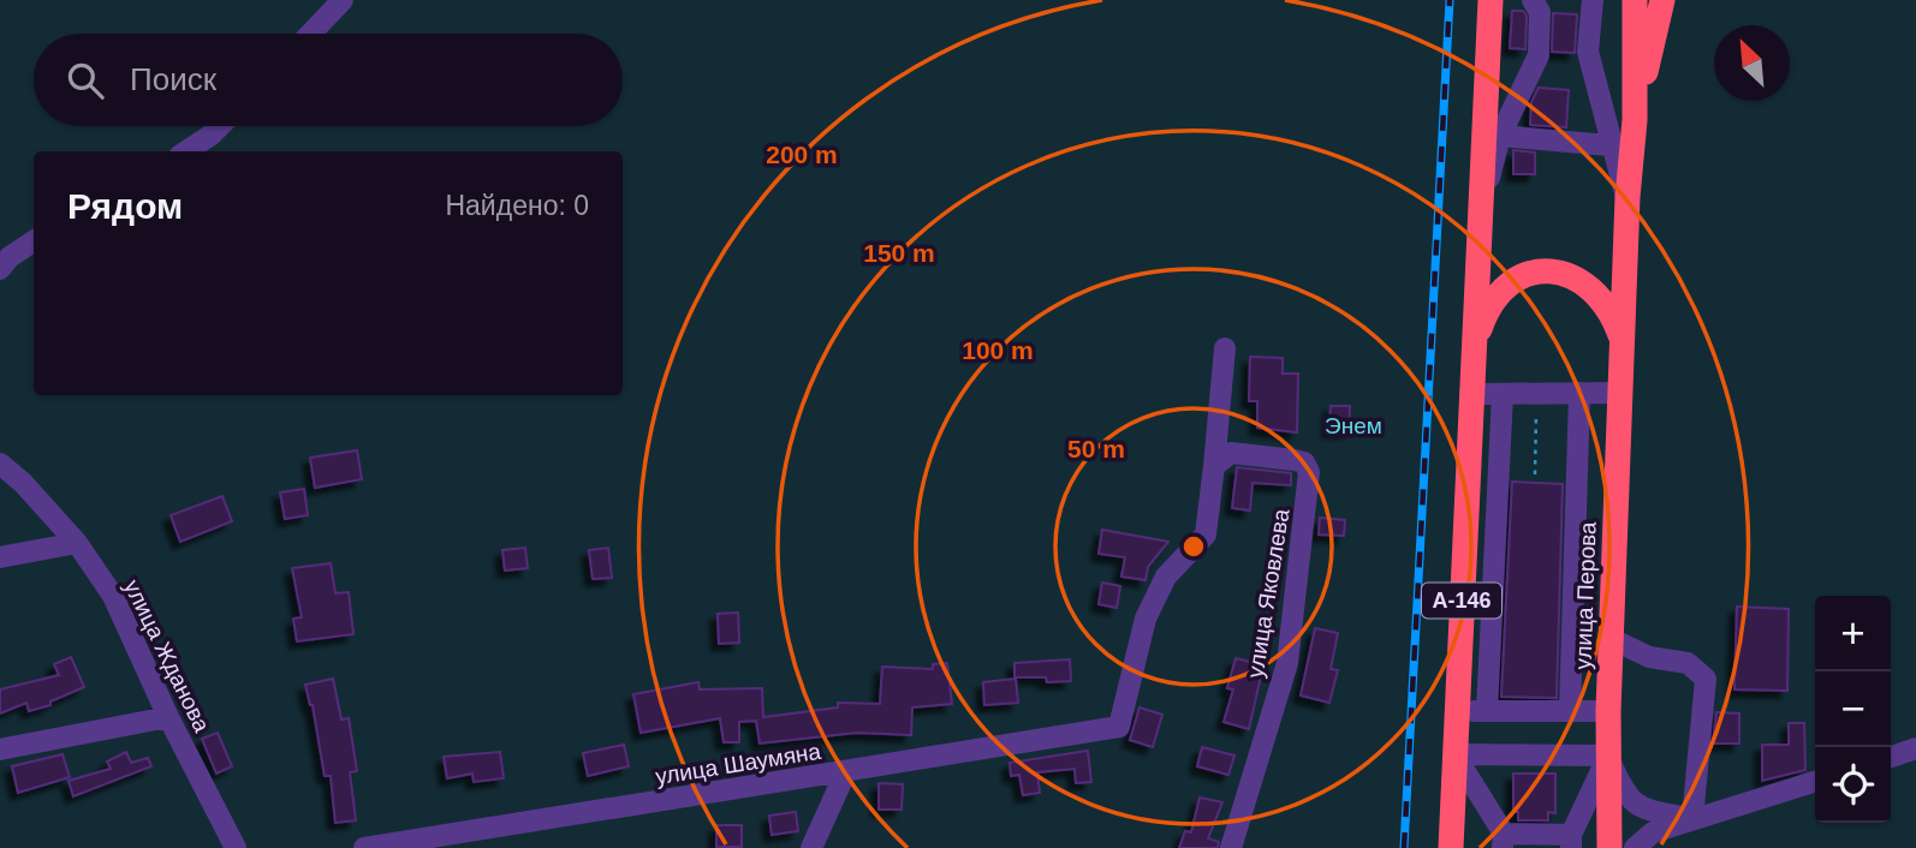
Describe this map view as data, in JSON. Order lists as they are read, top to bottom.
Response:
{
  "streets": {
    "highway": ["улица Перова", "А-146"],
    "street": ["улица Яковлева", "улица Жданова", "улица Шаумяна"]
  },
  "crossings": [
    ["улица Яковлева", "улица Шаумяна"],
    ["улица Перова", "А-146"]
  ],
  "parks": ["Энем"],
  "north": "top left",
  "page": {
    "search": "Поиск",
    "heading": ["Рядом", "Найдено: 0"],
    "map_buttons": ["+", "−"]
  },
  "rings": [
    "200 m",
    "150 m",
    "100 m",
    "50 m"
  ]
}
